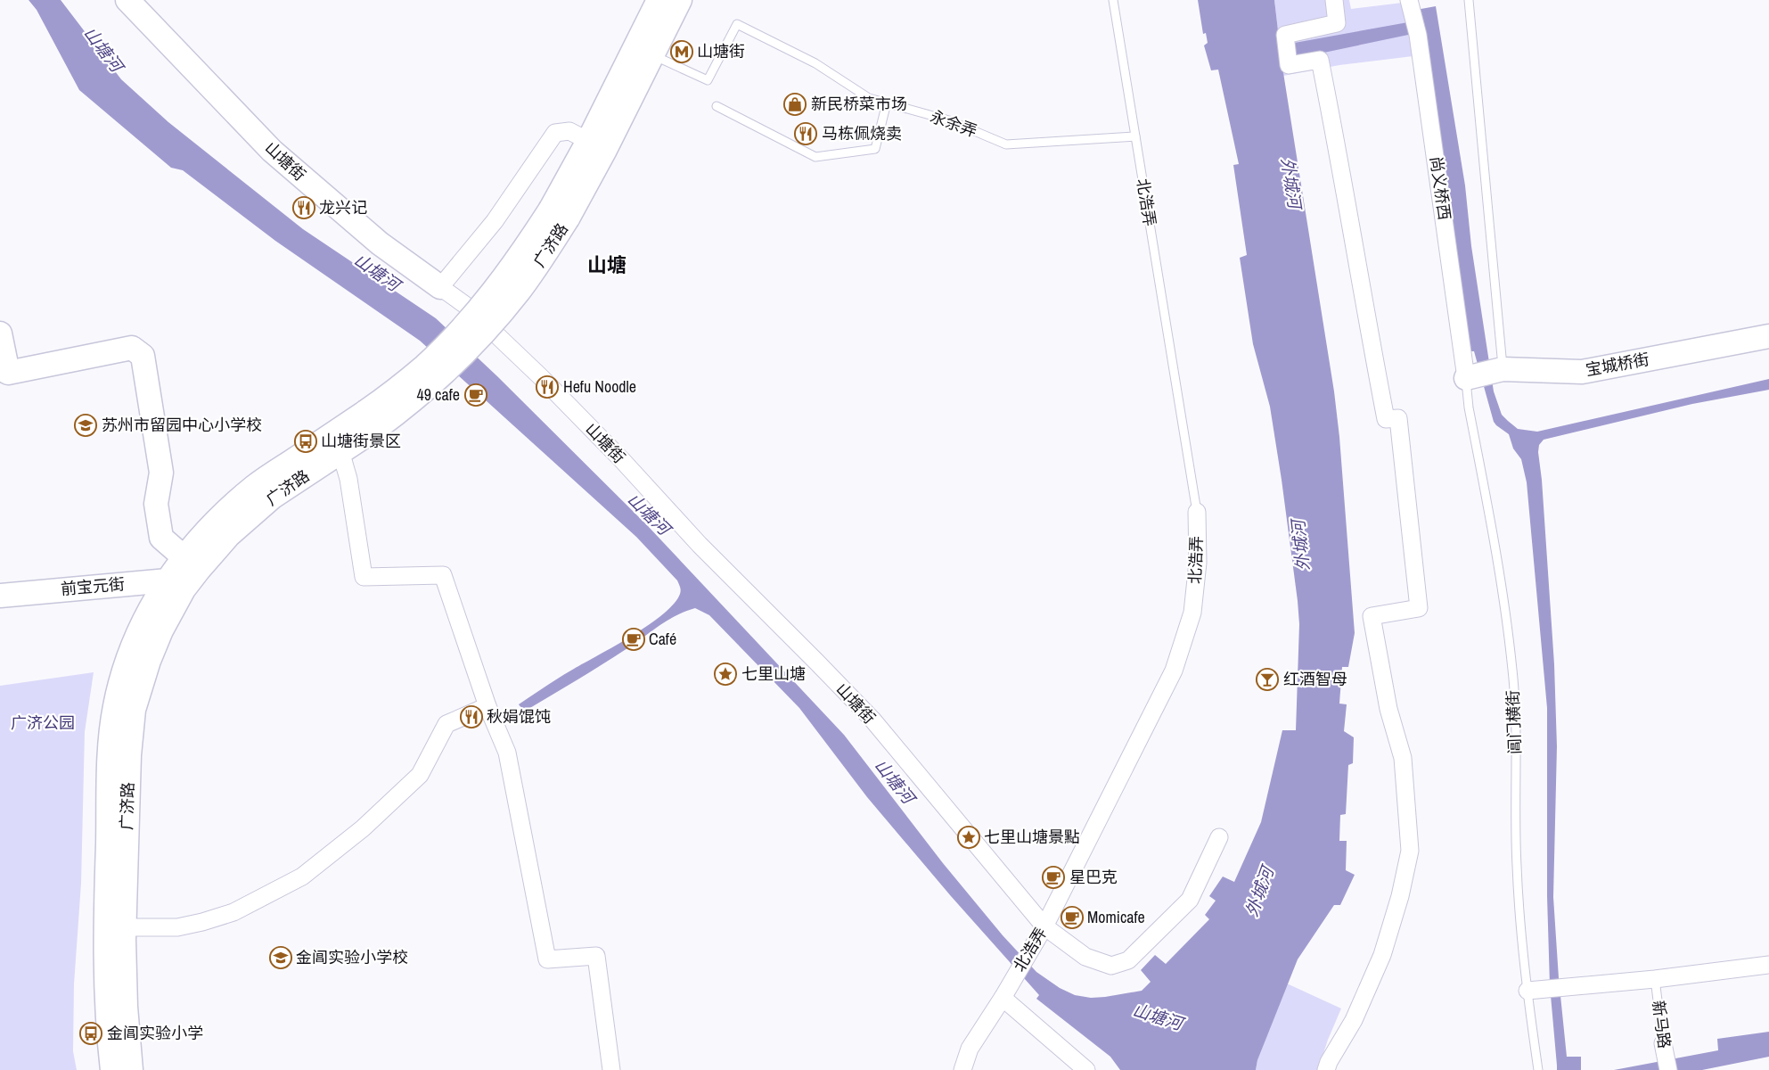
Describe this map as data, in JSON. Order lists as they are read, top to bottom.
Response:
{
  "streets": {
    "main road": [
      "山塘街",
      "广济路",
      "宝城桥街",
      "前宝元街"
    ],
    "street": ["尚义桥西", "北浩弄", "新马路"],
    "lane": ["永余弄", "阊门横街"]
  },
  "crossings": [
    ["永余弄", "北浩弄"],
    ["永余弄", "广济路"],
    ["山塘街", "北浩弄"],
    ["尚义桥西", "宝城桥街"],
    ["尚义桥西", "阊门横街"],
    ["广济路", "前宝元街"],
    ["宝城桥街", "阊门横街"]
  ],
  "districts": ["山塘"],
  "water": ["山塘河", "外城河"],
  "parks": ["广济公园"],
  "places": {
    "metro station": ["山塘街"],
    "shop": ["新民桥菜市场"],
    "restaurant": [
      "马栋佩烧卖",
      "龙兴记",
      "Hefu Noodle",
      "秋娟馄饨"
    ],
    "cafe": [
      "49 cafe",
      "Café",
      "星巴克",
      "Momicafe"
    ],
    "school or university": ["苏州市留园中心小学校", "金阊实验小学校"],
    "bus stop": ["山塘街景区", "金阊实验小学"],
    "place": ["七里山塘", "七里山塘景點"],
    "bar": ["红酒智母"]
  }
}
